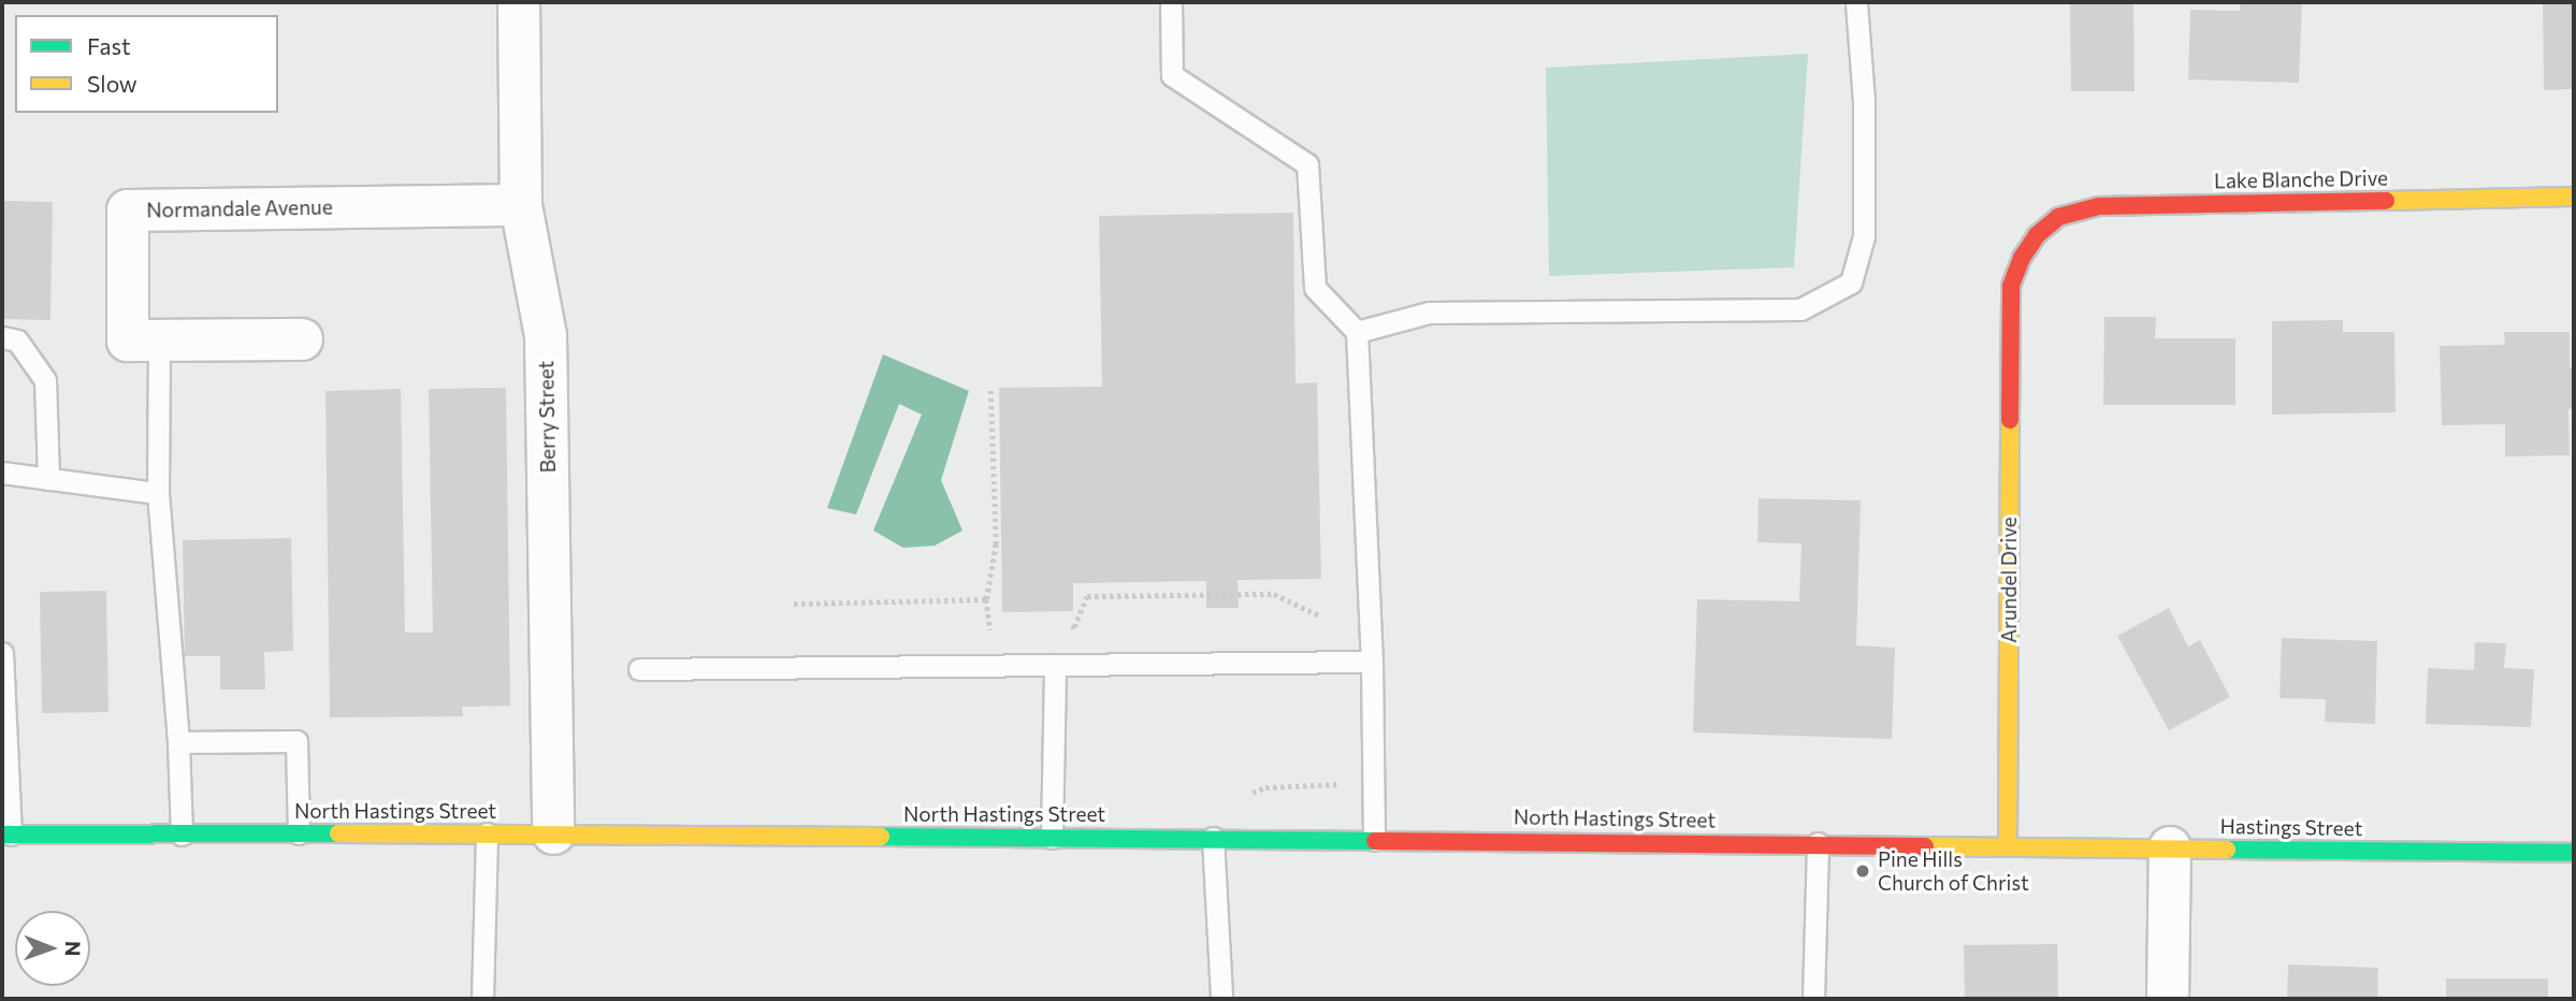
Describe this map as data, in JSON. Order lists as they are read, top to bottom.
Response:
{
  "streets": {
    "street": [
      "Lake Blanche Drive",
      "Normandale Avenue",
      "Berry Street",
      "Arundel Drive",
      "North Hastings Street",
      "Hastings Street"
    ]
  },
  "crossings": [
    ["Lake Blanche Drive", "Arundel Drive"],
    ["Normandale Avenue", "Berry Street"],
    ["Berry Street", "North Hastings Street"],
    ["Arundel Drive", "North Hastings Street"],
    ["Arundel Drive", "Hastings Street"],
    ["North Hastings Street", "Hastings Street"]
  ],
  "places": ["Pine Hills Church of Christ"],
  "legend": ["Fast", "Slow"],
  "north": "right"
}
